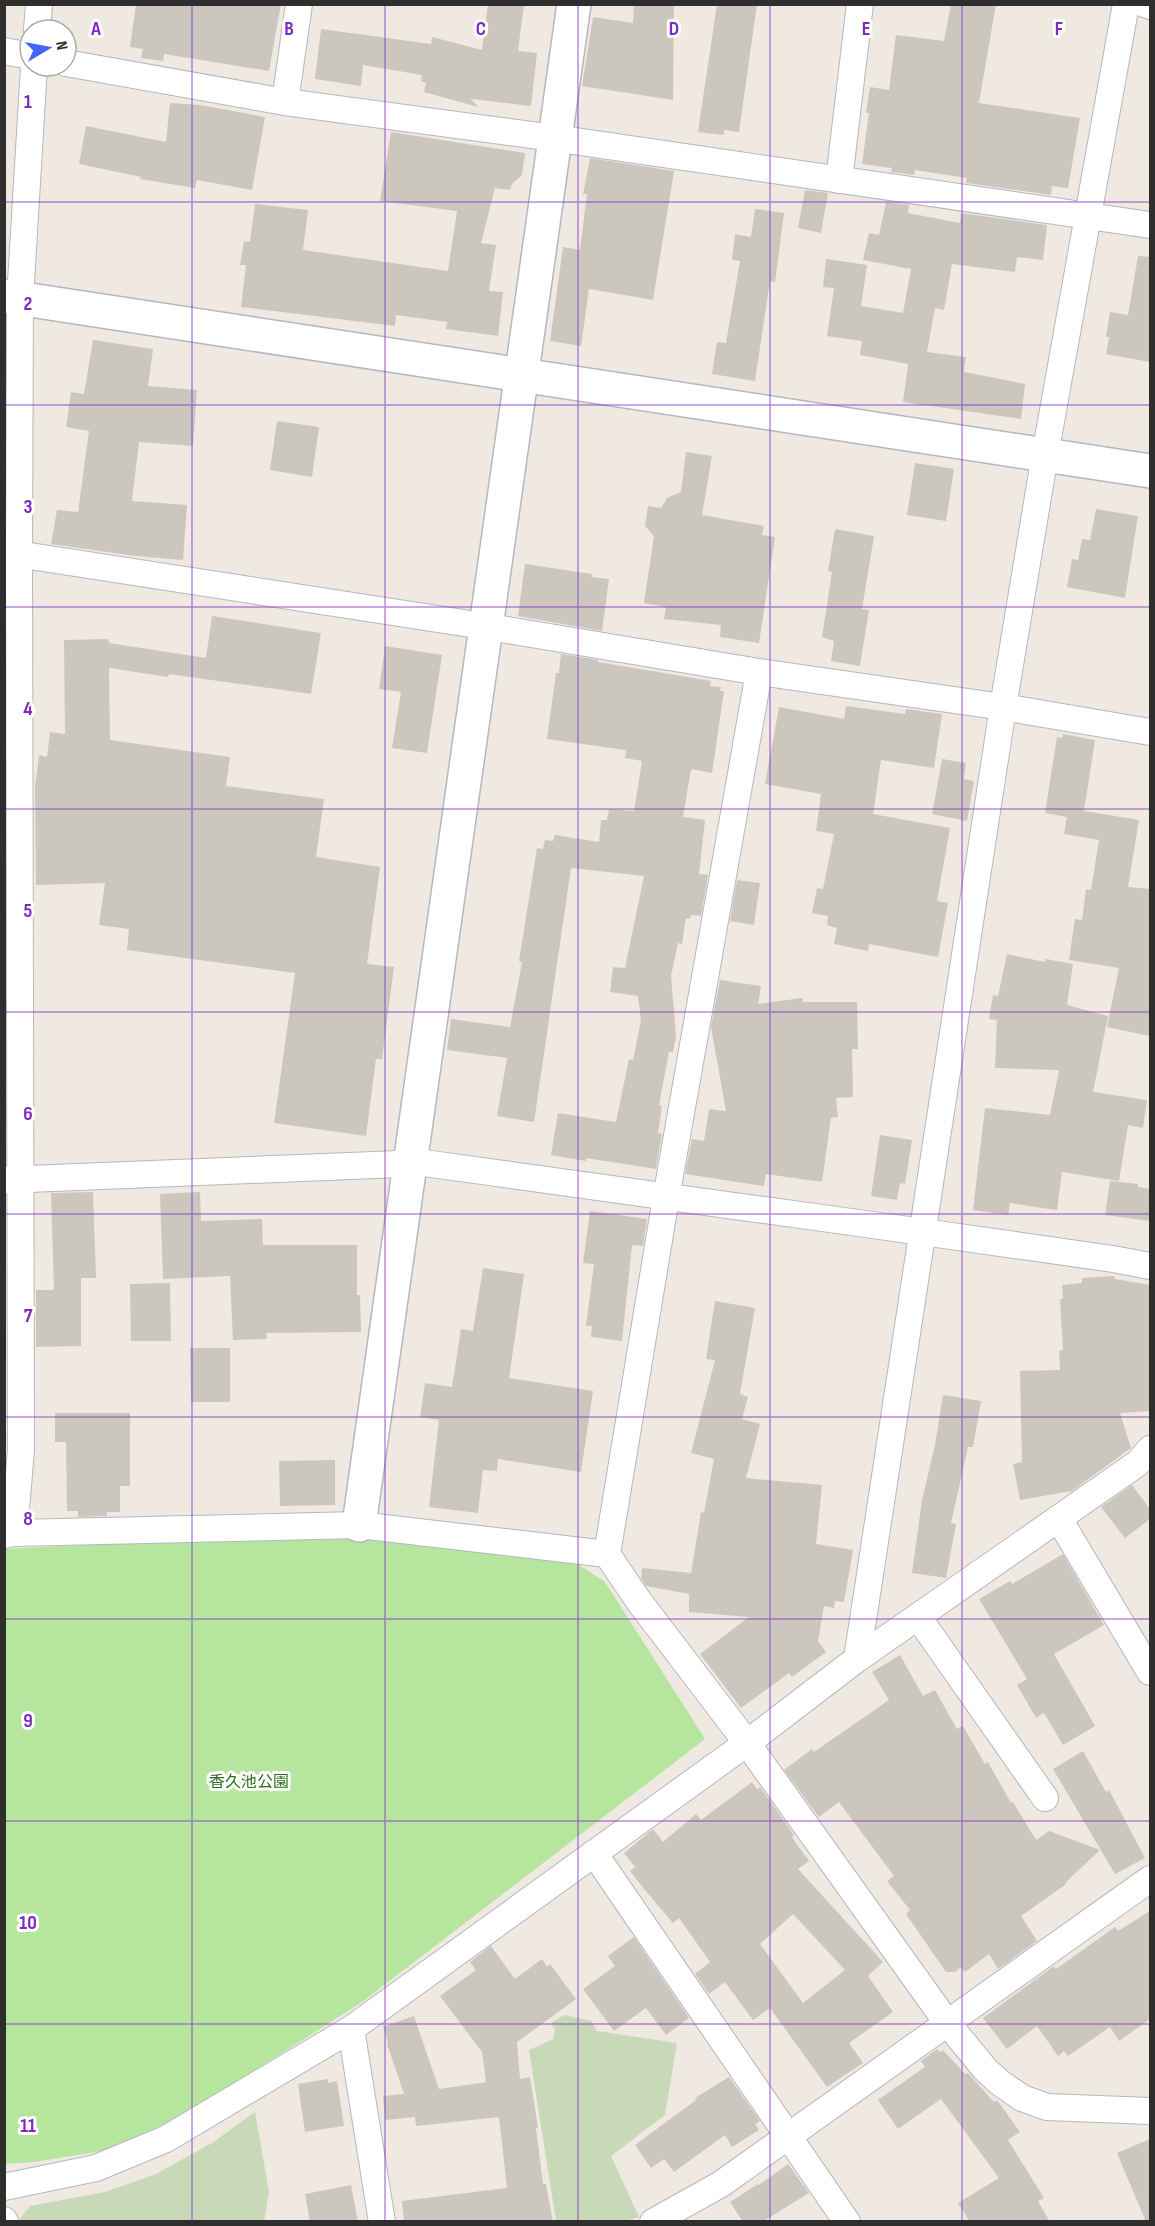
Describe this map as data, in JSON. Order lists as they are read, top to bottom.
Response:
{
  "parks": ["香久池公園"],
  "north": "right",
  "grid": {
    "columns": [
      "A",
      "B",
      "C",
      "D",
      "E",
      "F"
    ],
    "rows": [
      "1",
      "2",
      "3",
      "4",
      "5",
      "6",
      "7",
      "8",
      "9",
      "10",
      "11"
    ]
  }
}
